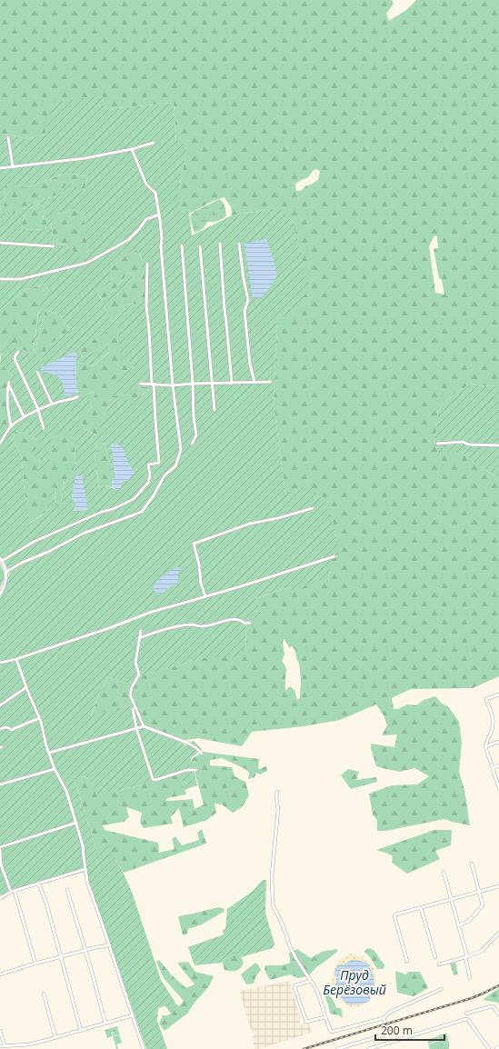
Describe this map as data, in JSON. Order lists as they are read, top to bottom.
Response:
{
  "water": ["Пруд Берёзовый"],
  "scale_bar": "200 m"
}
